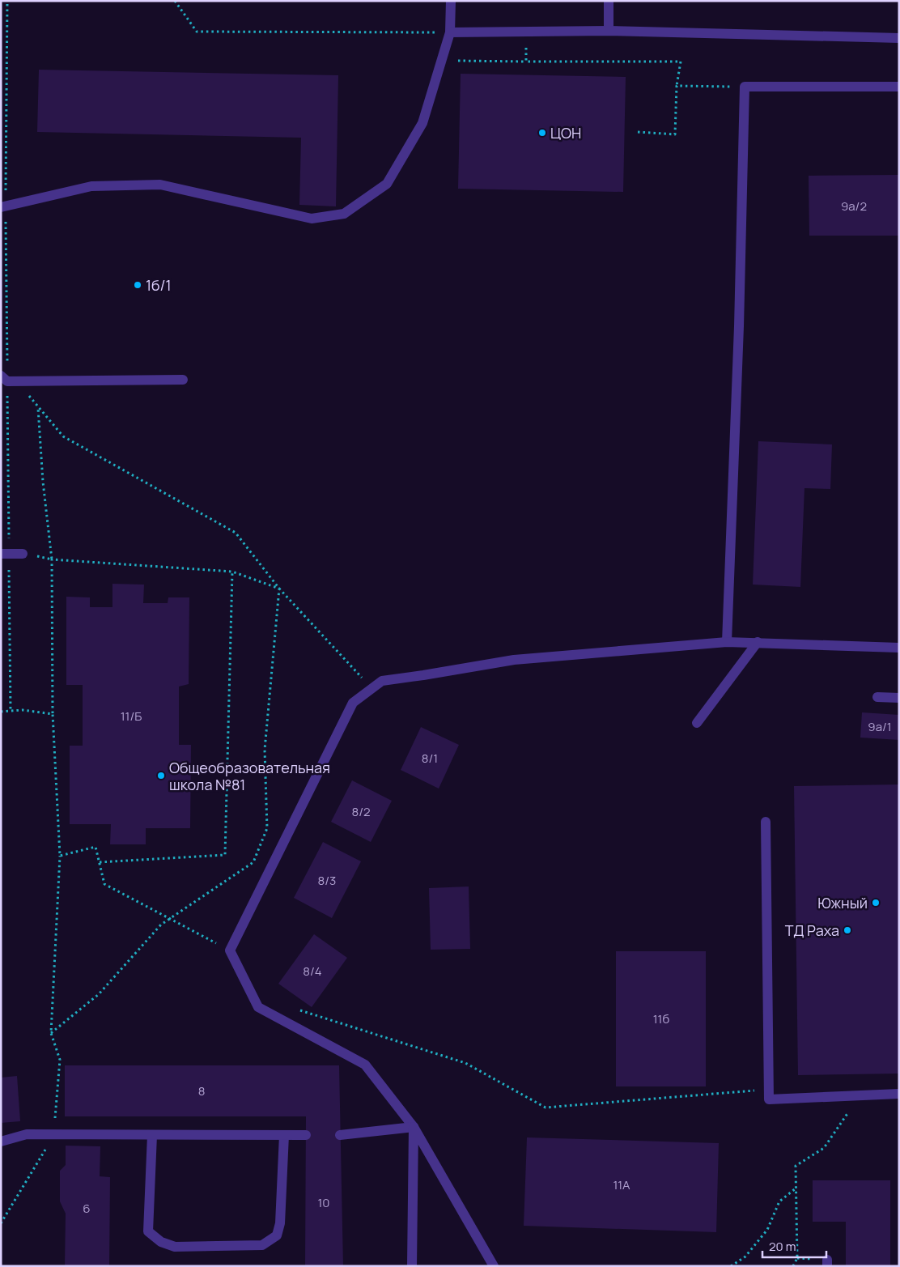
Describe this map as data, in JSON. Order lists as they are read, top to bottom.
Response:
{
  "places": [
    "ЦОН",
    "1б/1",
    "Общеобразовательная школа №81",
    "Южный",
    "ТД Раха"
  ],
  "house_numbers": [
    "9а/2",
    "11/Б",
    "9а/1",
    "8/1",
    "8/2",
    "8/3",
    "8/4",
    "11б",
    "8",
    "11А",
    "10",
    "6"
  ],
  "scale_bar": "20 m"
}
